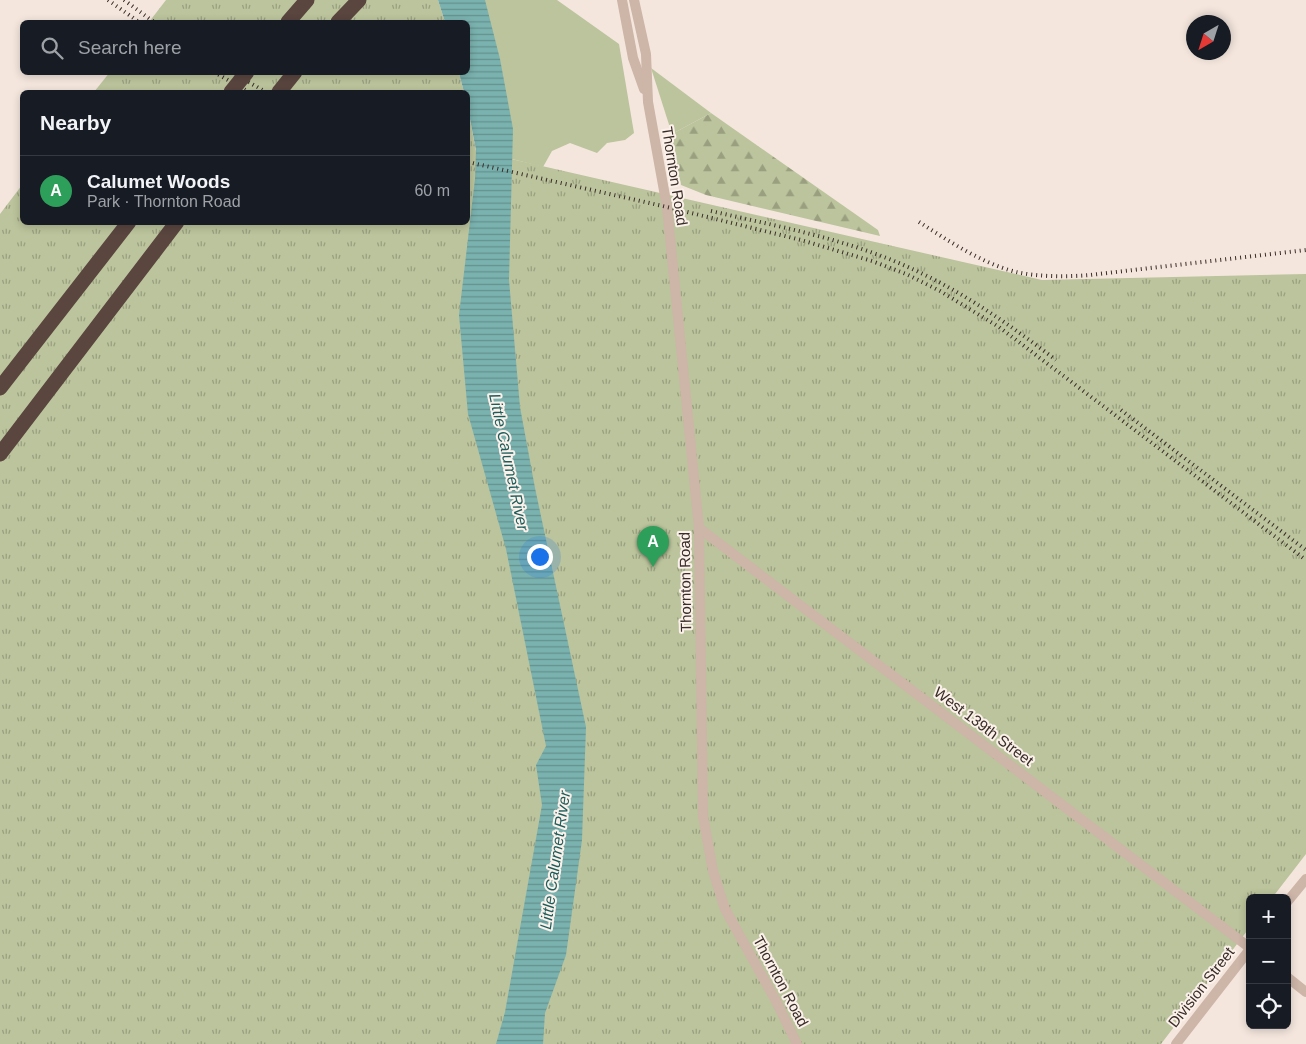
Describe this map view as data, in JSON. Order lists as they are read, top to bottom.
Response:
{
  "streets": {
    "street": ["Thornton Road", "West 139th Street", "Division Street"]
  },
  "crossings": [
    ["Thornton Road", "West 139th Street"]
  ],
  "water": ["Little Calumet River"],
  "north": "bottom left",
  "page": {
    "search": "Search here",
    "heading": "Nearby",
    "list": [
      {
        "mark": "A",
        "name": "Calumet Woods",
        "note": "Park · Thornton Road",
        "value": "60 m"
      }
    ],
    "pins": "A",
    "map_buttons": ["+", "−"]
  }
}
